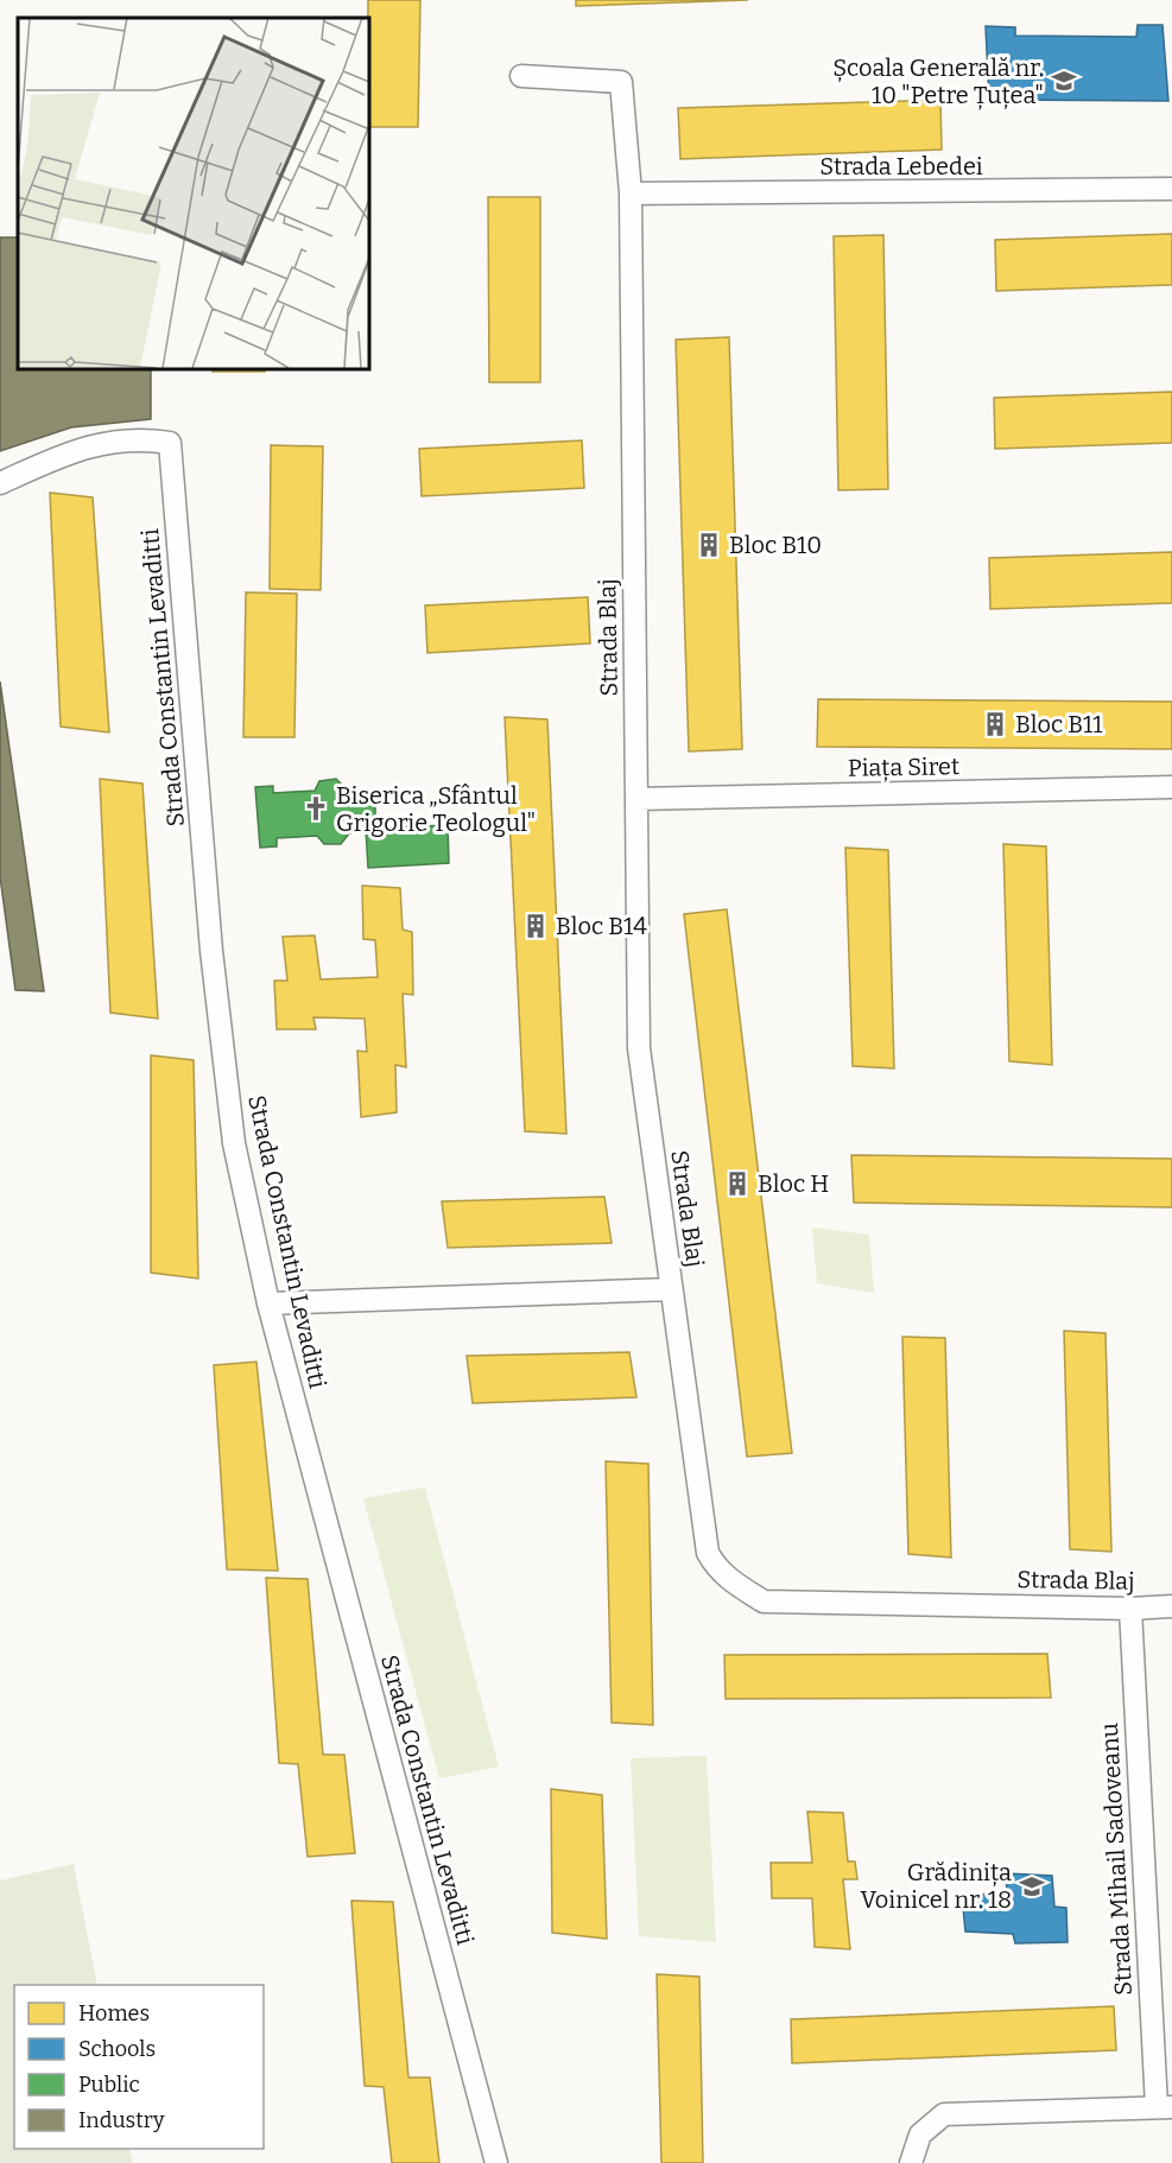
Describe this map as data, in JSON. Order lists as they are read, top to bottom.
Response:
{
  "streets": {
    "street": [
      "Strada Lebedei",
      "Strada Blaj",
      "Strada Constantin Levaditti",
      "Piața Siret",
      "Strada Mihail Sadoveanu"
    ]
  },
  "crossings": [
    ["Strada Lebedei", "Strada Blaj"],
    ["Strada Blaj", "Strada Constantin Levaditti"],
    ["Strada Blaj", "Piața Siret"],
    ["Strada Blaj", "Strada Mihail Sadoveanu"]
  ],
  "places": {
    "school or university": ["Școala Generală nr. 10 \"Petre Țuțea\"", "Grădinița Voinicel nr. 18"],
    "building": [
      "Bloc B10",
      "Bloc B11",
      "Bloc B14",
      "Bloc H"
    ],
    "church": ["Biserica „Sfântul Grigorie Teologul\""]
  },
  "legend": [
    "Homes",
    "Schools",
    "Public",
    "Industry"
  ]
}
